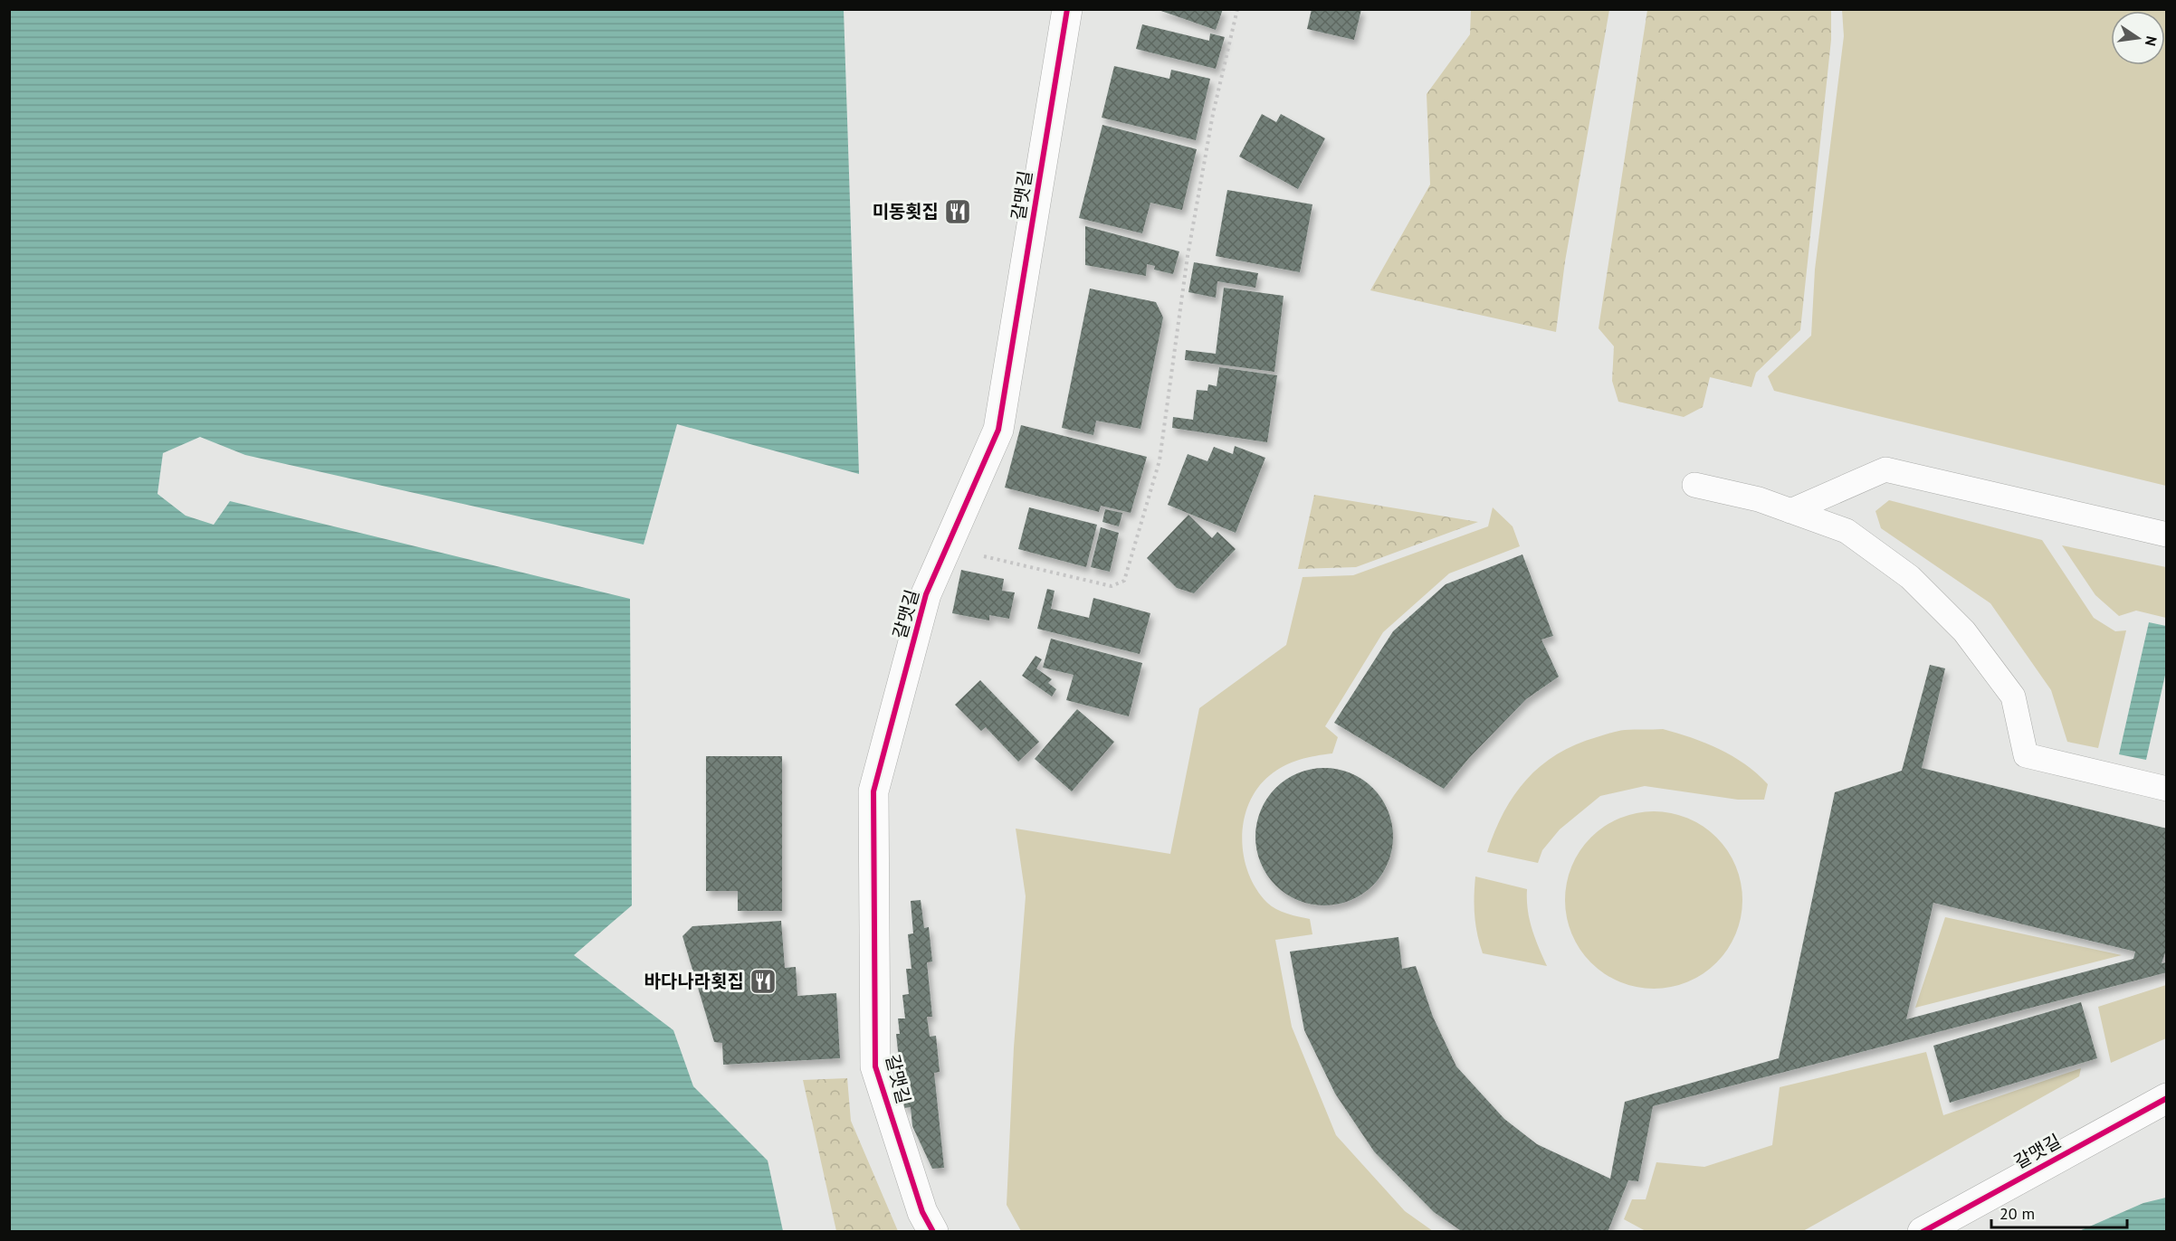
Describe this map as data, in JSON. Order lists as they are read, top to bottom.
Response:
{
  "streets": {
    "street": ["갈맷길"]
  },
  "places": {
    "restaurant": ["미동횟집", "바다나라횟집"]
  },
  "scale_bar": "20 m",
  "north": "right"
}
